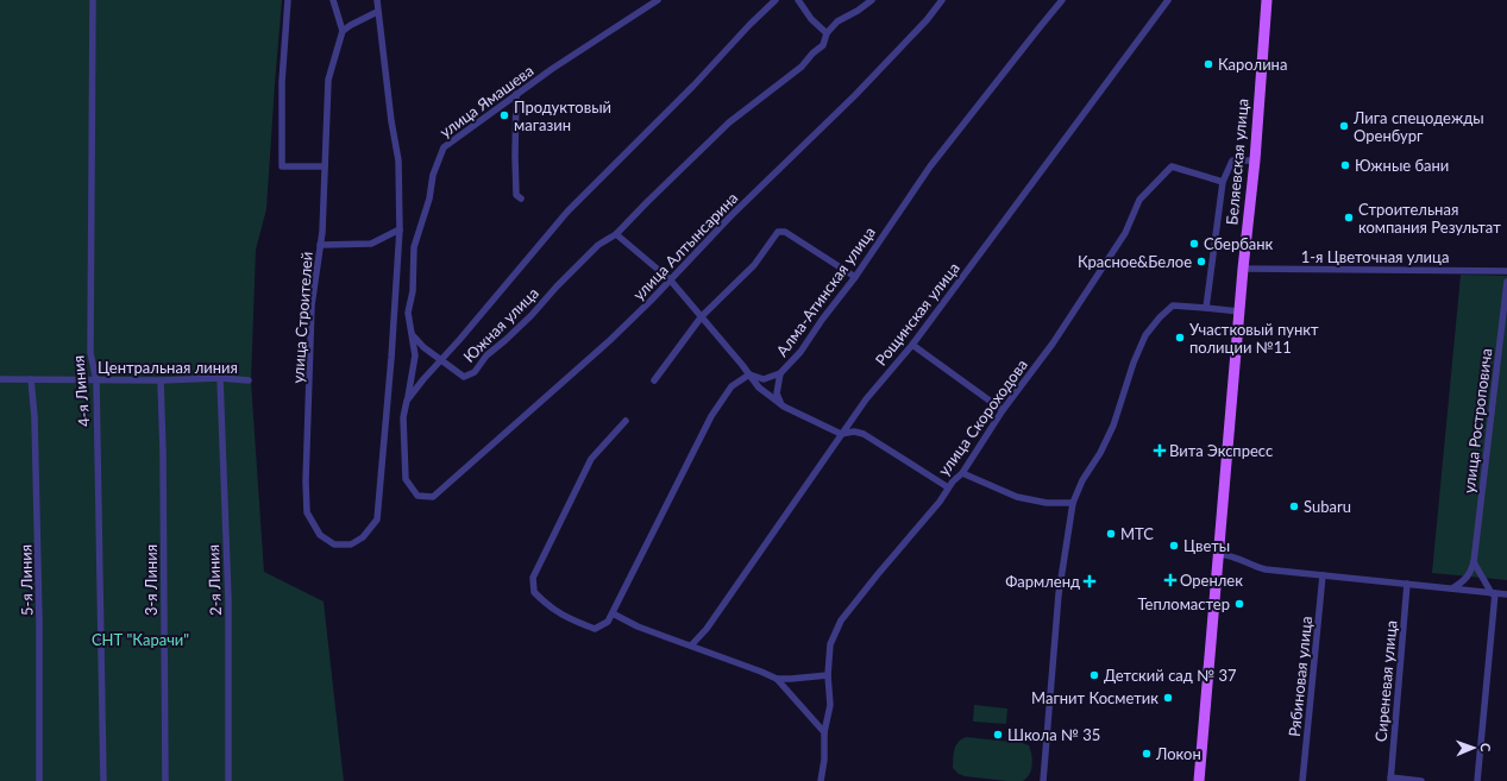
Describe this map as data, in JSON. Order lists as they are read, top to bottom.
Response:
{
  "streets": {
    "main road": ["Беляевская улица"],
    "street": [
      "улица Ямашева",
      "улица Алтынсарина",
      "1-я Цветочная улица",
      "Алма-Атинская улица",
      "Рощинская улица",
      "улица Строителей",
      "Южная улица",
      "Центральная линия",
      "4-я Линия",
      "улица Скороходова",
      "улица Ростроповича",
      "5-я Линия",
      "3-я Линия",
      "2-я Линия",
      "Рябиновая улица",
      "Сиреневая улица"
    ]
  },
  "crossings": [
    ["улица Ямашева", "улица Алтынсарина"],
    ["Беляевская улица", "1-я Цветочная улица"],
    ["Центральная линия", "4-я Линия"],
    ["Центральная линия", "5-я Линия"],
    ["Центральная линия", "3-я Линия"],
    ["Центральная линия", "2-я Линия"]
  ],
  "parks": ["СНТ \"Карачи\""],
  "places": {
    "other": [
      "Каролина",
      "Продуктовый магазин",
      "Лига спецодежды Оренбург",
      "Южные бани",
      "Строительная компания Результат",
      "Сбербанк",
      "Красное&Белое",
      "Участковый пункт полиции №11",
      "Subaru",
      "МТС",
      "Цветы",
      "Тепломастер",
      "Детский сад № 37",
      "Магнит Косметик",
      "Школа № 35",
      "Локон"
    ],
    "health": ["Вита Экспресс", "Оренлек", "Фармленд"]
  },
  "north": "right"
}
